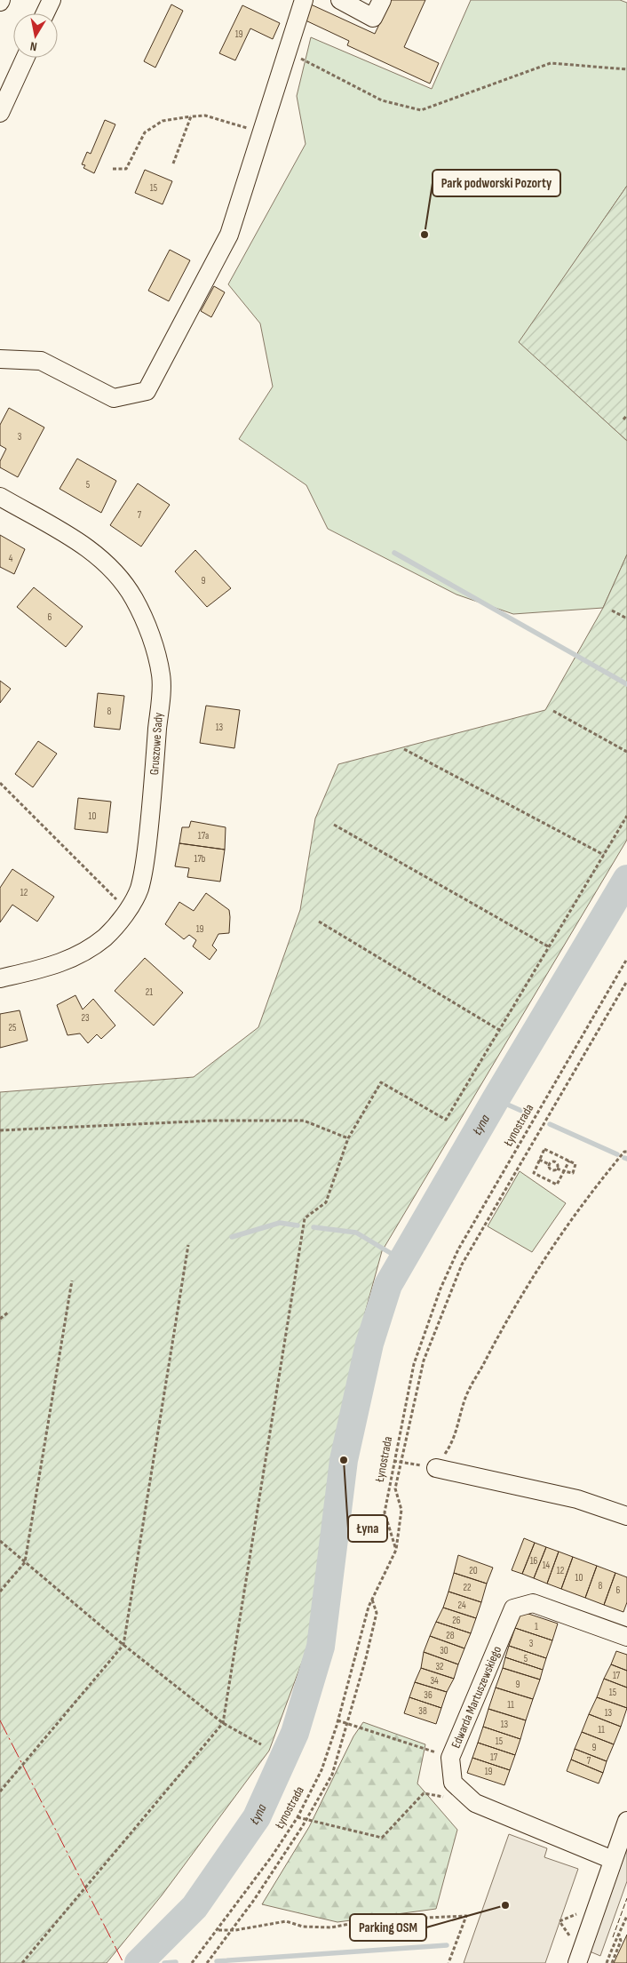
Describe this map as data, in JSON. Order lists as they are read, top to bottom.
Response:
{
  "streets": {
    "street": ["Gruszowe Sady", "Edwarda Martuszewskiego"],
    "path": ["Łynostrada"]
  },
  "water": ["Łyna"],
  "places": ["Park podworski Pozorty", "Łyna", "Parking OSM"],
  "house_numbers": [
    "19",
    "15",
    "3",
    "5",
    "7",
    "4",
    "9",
    "6",
    "8",
    "13",
    "10",
    "17a",
    "17b",
    "12",
    "19",
    "21",
    "23",
    "25",
    "16",
    "14",
    "20",
    "12",
    "10",
    "8",
    "22",
    "6",
    "24",
    "26",
    "1",
    "28",
    "3",
    "30",
    "5",
    "32",
    "17",
    "34",
    "9",
    "15",
    "36",
    "11",
    "38",
    "13",
    "13",
    "11",
    "15",
    "9",
    "17",
    "7",
    "19"
  ],
  "north": "bottom"
}
